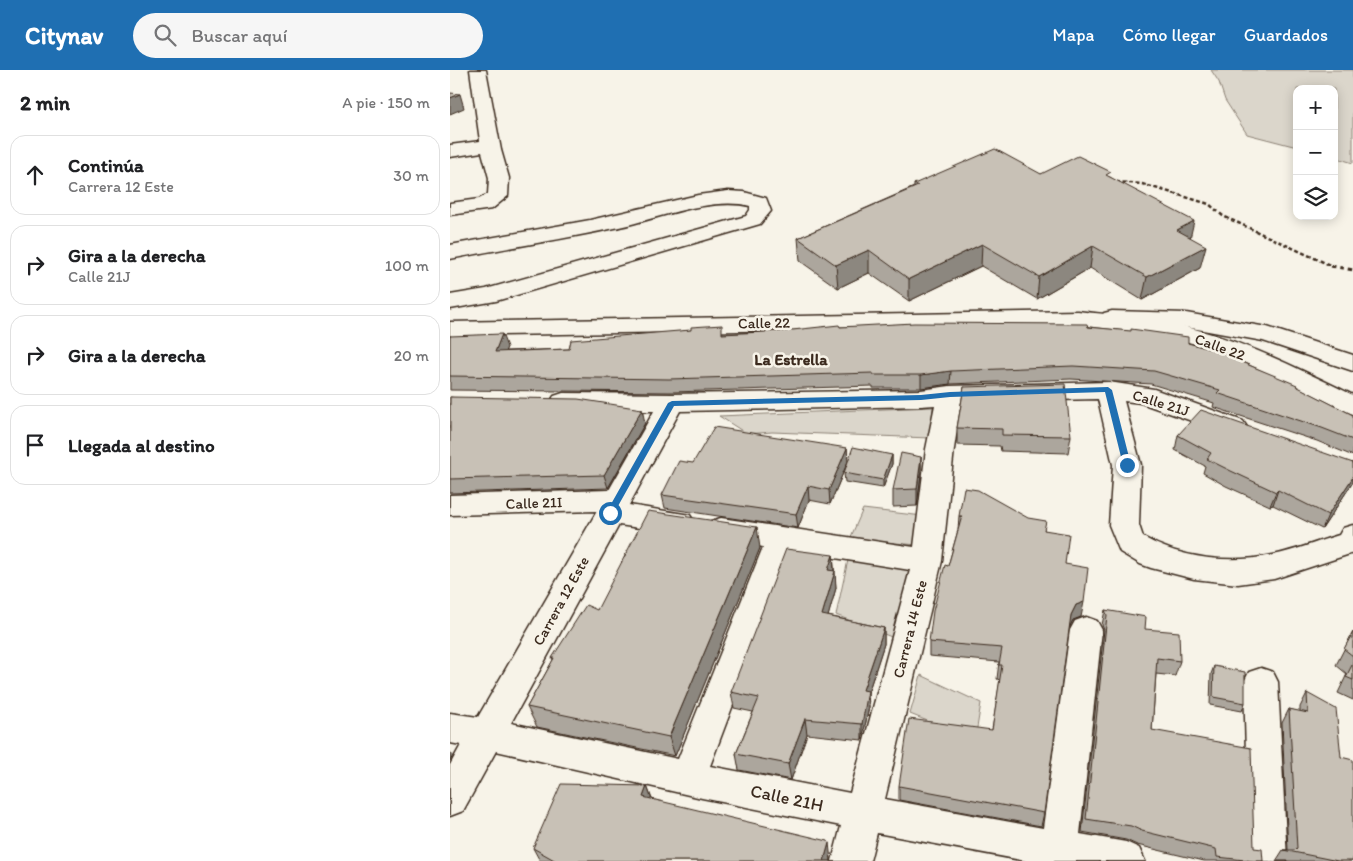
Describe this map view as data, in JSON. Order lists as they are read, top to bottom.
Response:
{
  "streets": {
    "street": [
      "Calle 22",
      "Calle 21J",
      "Calle 21I",
      "Carrera 12 Este",
      "Carrera 14 Este",
      "Calle 21H"
    ]
  },
  "crossings": [
    ["Calle 21J", "Carrera 12 Este"],
    ["Calle 21J", "Carrera 14 Este"],
    ["Calle 21I", "Carrera 12 Este"],
    ["Calle 21I", "Carrera 14 Este"],
    ["Carrera 12 Este", "Calle 21H"],
    ["Carrera 14 Este", "Calle 21H"]
  ],
  "districts": ["La Estrella"],
  "page": {
    "header": "Citynav",
    "search": "Buscar aquí",
    "nav": ["Mapa", "Cómo llegar", "Guardados"],
    "heading": ["2 min", "A pie · 150 m"],
    "map_buttons": ["+", "−"],
    "list": [
      ["Continúa", "Carrera 12 Este", "30 m"],
      ["Gira a la derecha", "Calle 21J", "100 m"],
      ["Gira a la derecha", "20 m"],
      "Llegada al destino"
    ]
  }
}
